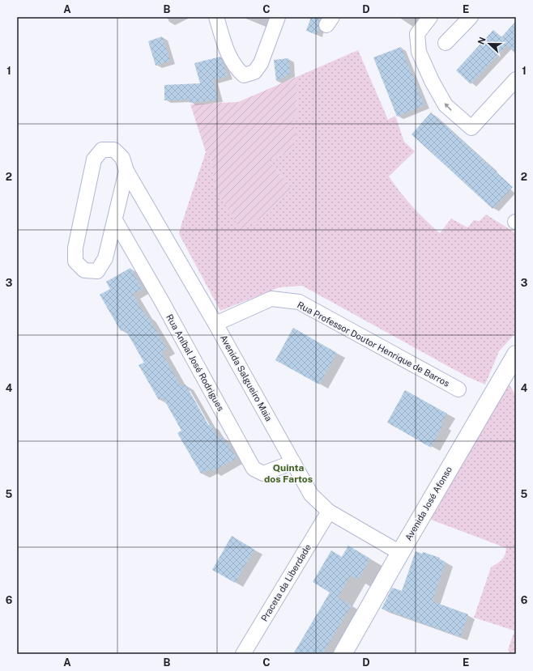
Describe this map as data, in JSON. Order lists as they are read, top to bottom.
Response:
{
  "streets": {
    "street": [
      "Rua Professor Doutor Henrique de Barros",
      "Rua Aníbal José Rodrigues",
      "Avenida Salgueiro Maia",
      "Avenida José Afonso",
      "Praceta da Liberdade"
    ]
  },
  "crossings": [
    ["Rua Professor Doutor Henrique de Barros", "Avenida Salgueiro Maia"],
    ["Rua Aníbal José Rodrigues", "Avenida Salgueiro Maia"],
    ["Avenida Salgueiro Maia", "Avenida José Afonso"],
    ["Avenida Salgueiro Maia", "Praceta da Liberdade"]
  ],
  "districts": ["Quinta dos Fartos"],
  "north": "left",
  "grid": {
    "columns": [
      "A",
      "B",
      "C",
      "D",
      "E"
    ],
    "rows": [
      "1",
      "2",
      "3",
      "4",
      "5",
      "6"
    ]
  }
}
